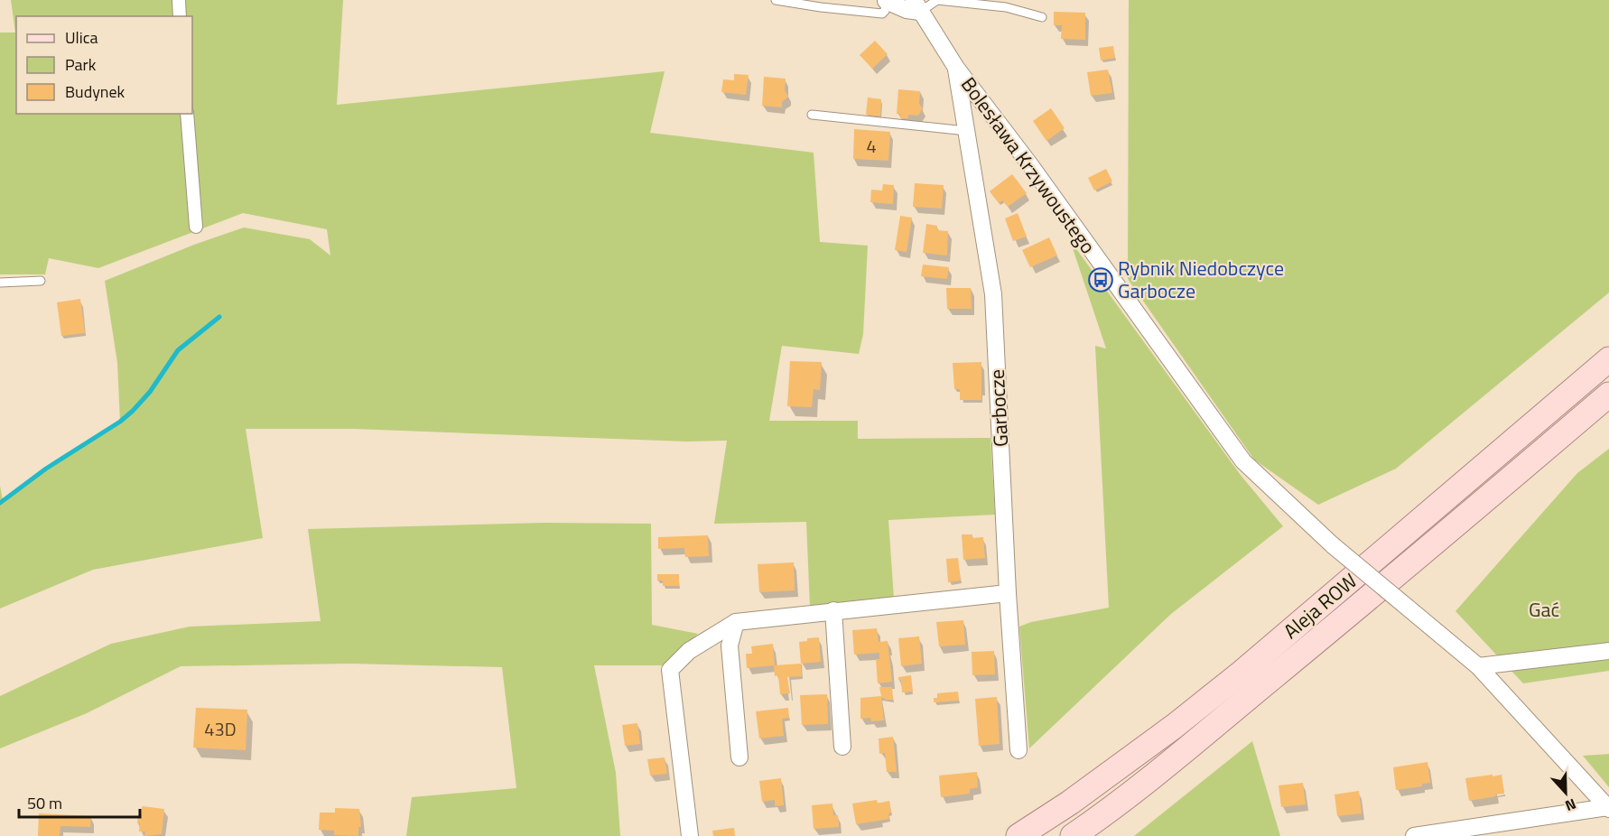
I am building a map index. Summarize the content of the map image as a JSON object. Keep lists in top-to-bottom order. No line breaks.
{"streets":{"main road":["Aleja ROW"],"street":["Bolesława Krzywoustego","Garbocze"]},"crossings":[["Bolesława Krzywoustego","Garbocze"]],"parks":["Gać"],"places":{"bus stop":["Rybnik Niedobczyce Garbocze"]},"house_numbers":["4","43D"],"legend":["Ulica","Park","Budynek"],"scale_bar":"50 m","north":"bottom"}
